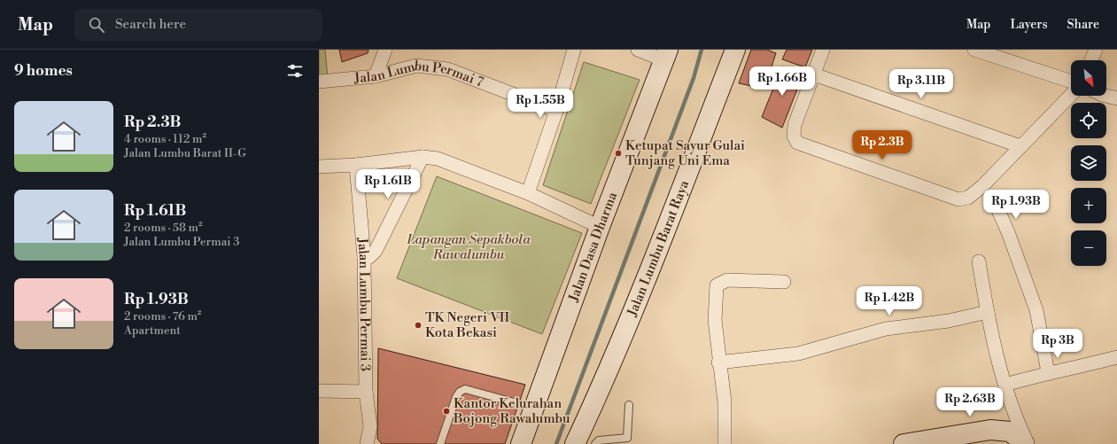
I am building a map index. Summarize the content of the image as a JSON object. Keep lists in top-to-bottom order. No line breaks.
{"streets":{"street":["Jalan Lumbu Permai 7","Jalan Dasa Dharma","Jalan Lumbu Barat Raya","Jalan Lumbu Permai 3"]},"parks":["Lapangan Sepakbola Rawalumbu"],"places":["Ketupat Sayur Gulai Tunjang Uni Ema","TK Negeri VII Kota Bekasi","Kantor Kelurahan Bojong Rawalumbu"],"north":"bottom right","page":{"header":"Map","search":"Search here","nav":["Map","Layers","Share"],"heading":"9 homes","map_buttons":["+","−"],"price":["Rp 1.66B","Rp 3.11B","Rp 1.55B","Rp 2.3B","Rp 1.61B","Rp 1.93B","Rp 1.42B","Rp 3B","Rp 2.63B"],"list":[{"name":"Rp 2.3B","note":"4 rooms · 112 m² · Jalan Lumbu Barat II-G"},{"name":"Rp 1.61B","note":"2 rooms · 58 m² · Jalan Lumbu Permai 3"},{"name":"Rp 1.93B","note":"2 rooms · 76 m² · Apartment"}]}}
